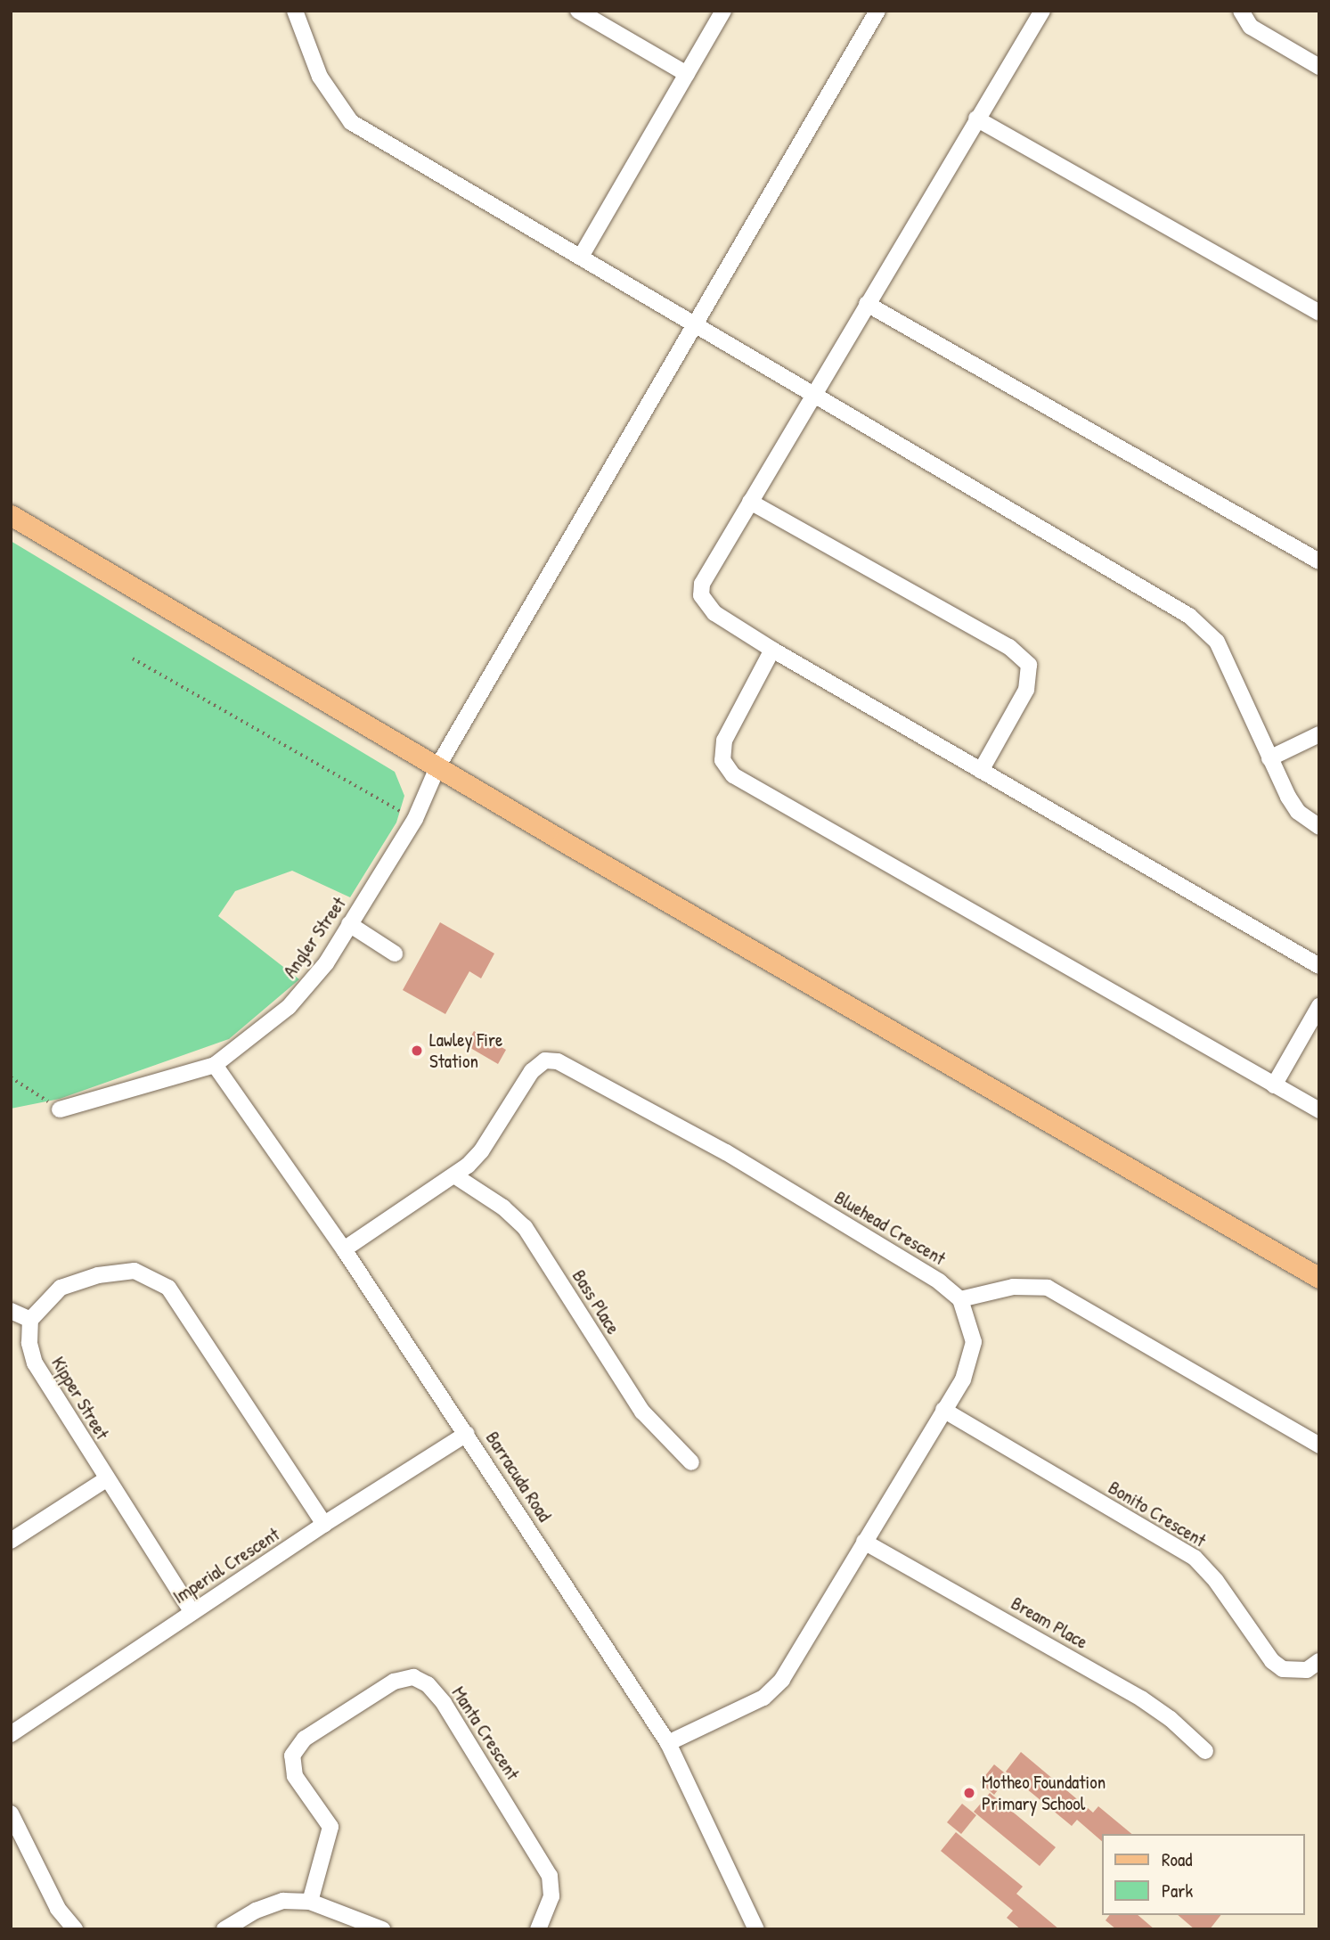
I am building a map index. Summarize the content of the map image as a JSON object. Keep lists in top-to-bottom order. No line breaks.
{"streets":{"street":["Angler Street","Bluehead Crescent","Bass Place","Kipper Street","Barracuda Road","Bonito Crescent","Imperial Crescent","Bream Place","Manta Crescent"]},"crossings":[["Angler Street","Barracuda Road"],["Bluehead Crescent","Bass Place"],["Bluehead Crescent","Barracuda Road"],["Kipper Street","Imperial Crescent"],["Barracuda Road","Imperial Crescent"]],"places":["Lawley Fire Station","Motheo Foundation Primary School"],"legend":["Road","Park"]}
